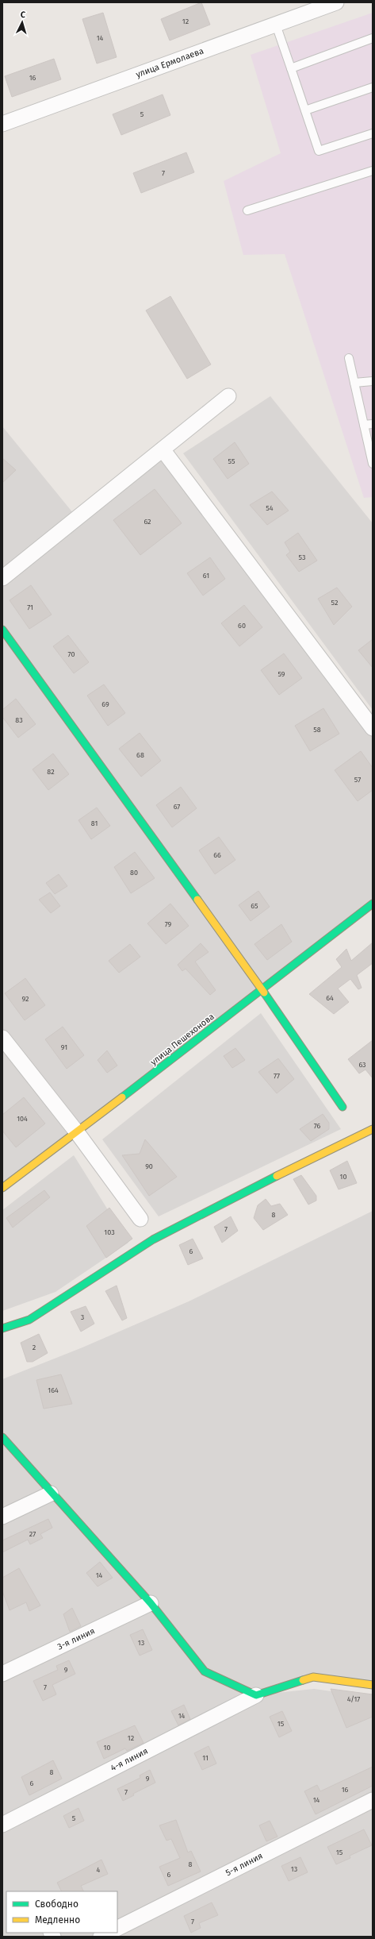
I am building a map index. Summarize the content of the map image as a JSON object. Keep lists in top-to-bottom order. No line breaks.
{"streets":{"street":["улица Ермолаева","улица Пешехонова","3-я линия","4-я линия","5-я линия"]},"house_numbers":["12","14","16","5","7","55","54","62","53","61","52","71","60","70","59","69","83","58","68","82","57","67","81","66","80","65","79","64","92","91","63","77","104","76","90","10","8","7","103","6","3","2","164","27","14","13","9","7","4/17","14","15","12","10","11","8","9","6","16","7","14","5","15","8","13","4","6","7"],"legend":["Свободно","Медленно"],"north":"top"}
